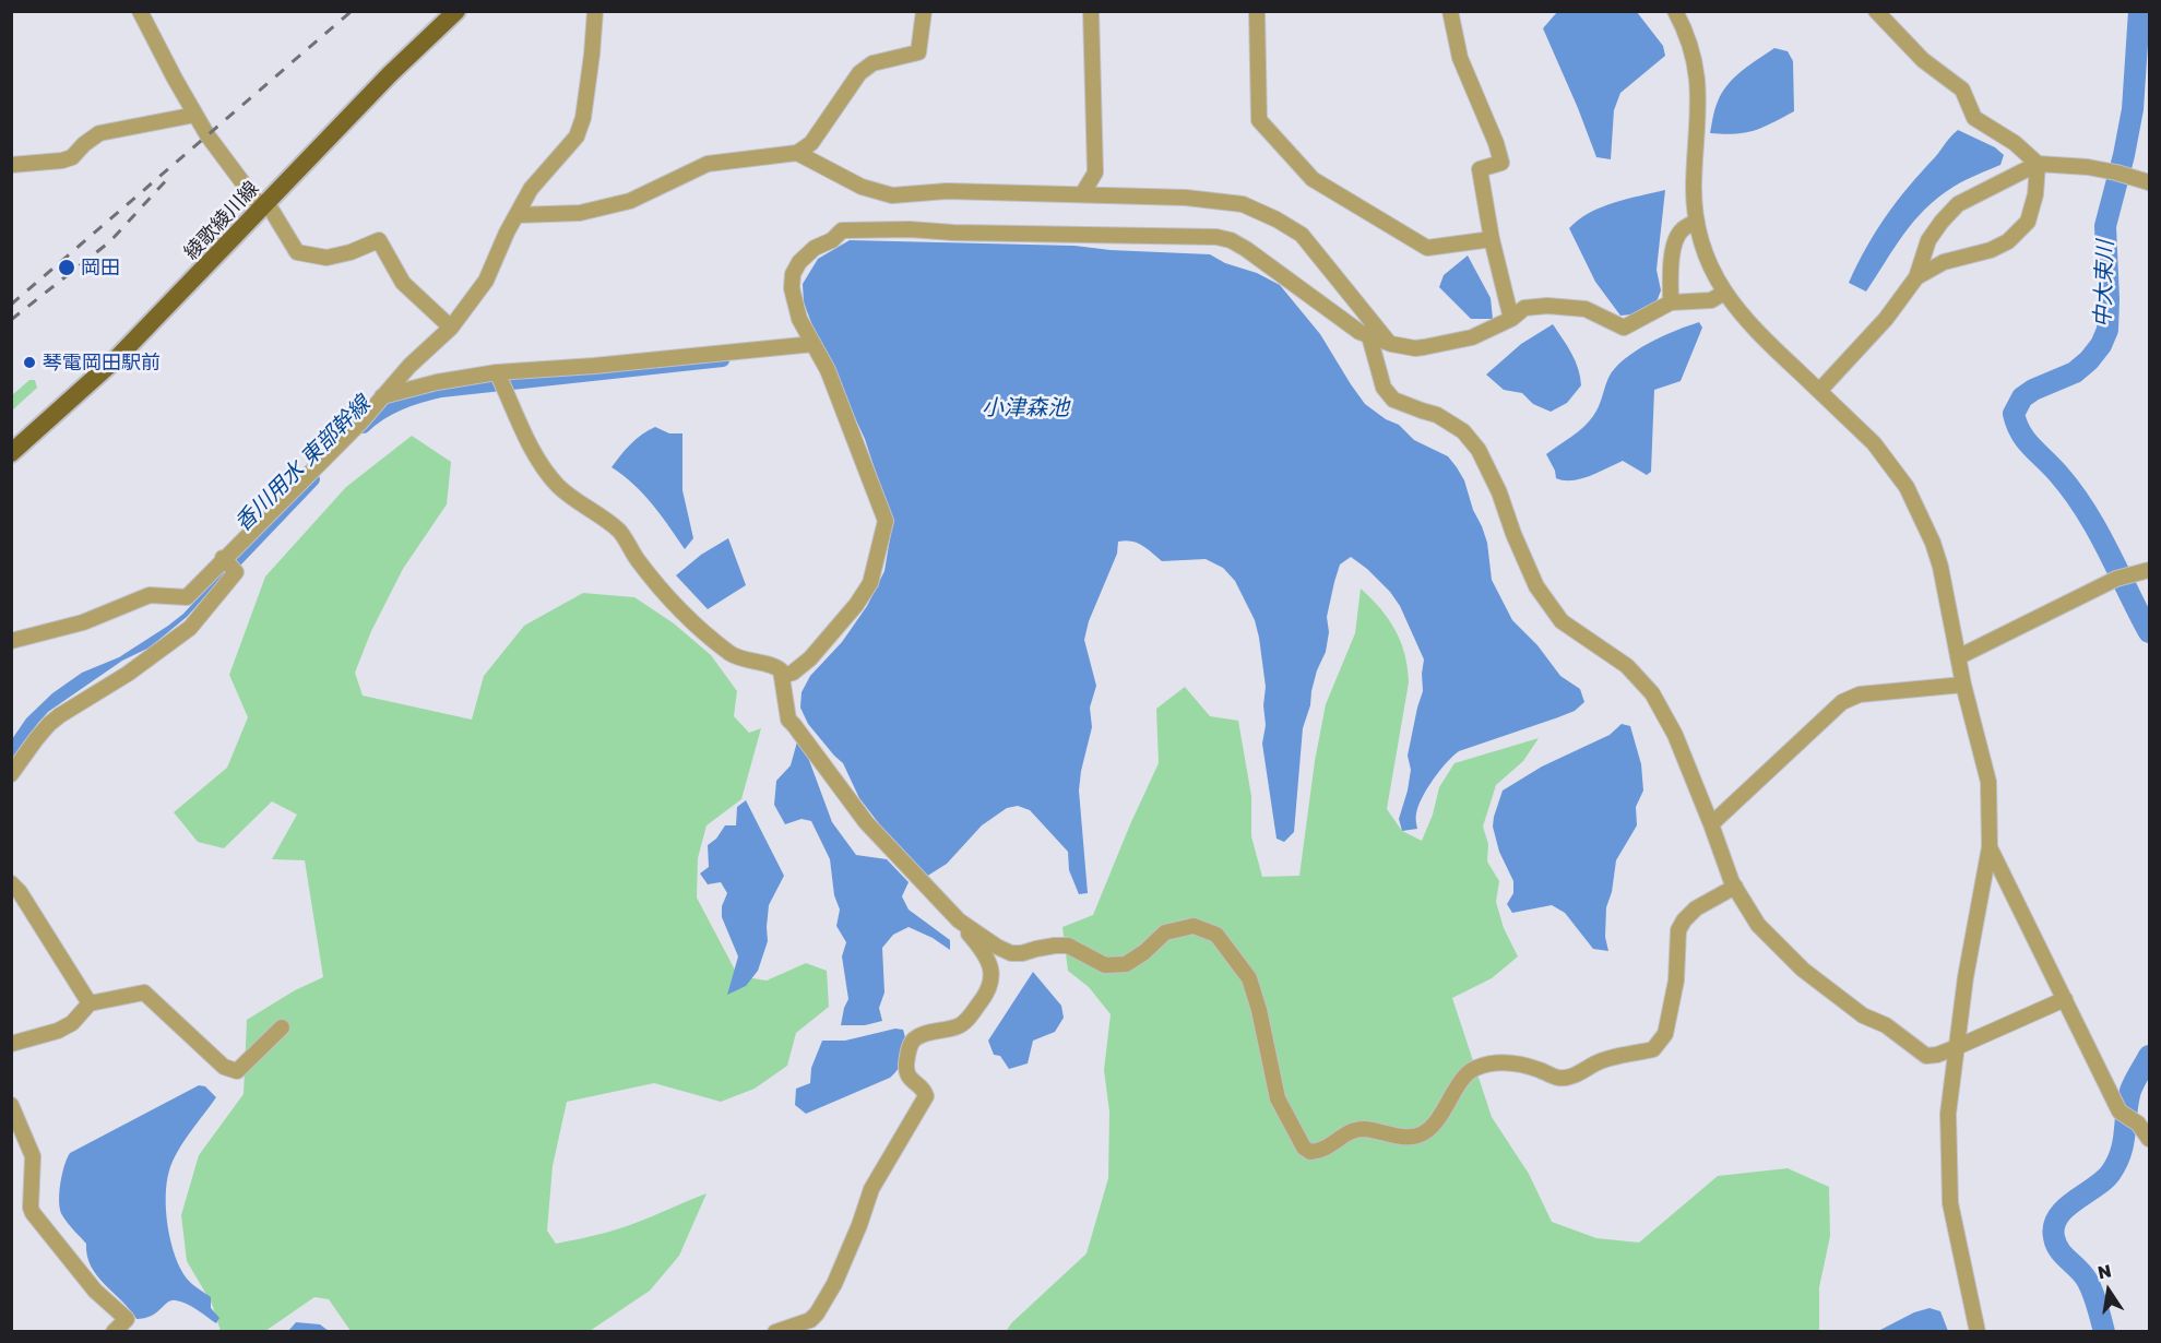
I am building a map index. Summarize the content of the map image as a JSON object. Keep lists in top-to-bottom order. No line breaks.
{"streets":{"main road":["綾歌綾川線"]},"water":["中大束川","小津森池","香川用水 東部幹線"],"places":["岡田","琴電岡田駅前"],"north":"top"}
